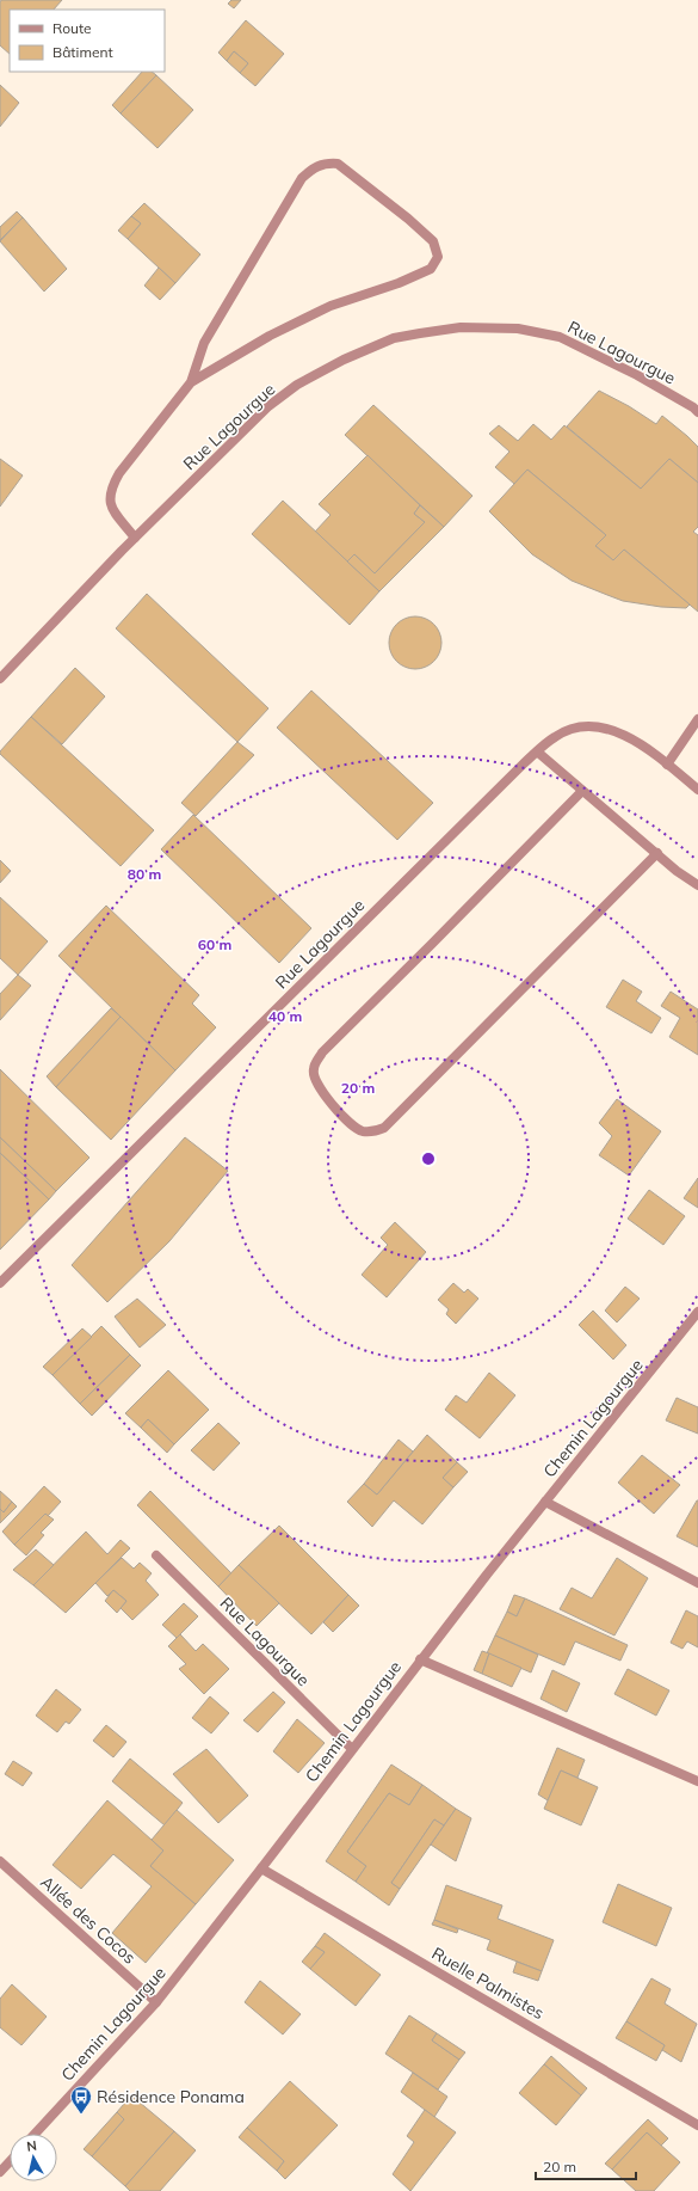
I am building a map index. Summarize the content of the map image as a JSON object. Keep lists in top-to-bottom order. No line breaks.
{"streets":{"street":["Rue Lagourgue","Chemin Lagourgue","Allée des Cocos","Ruelle Palmistes"]},"crossings":[["Rue Lagourgue","Chemin Lagourgue"],["Chemin Lagourgue","Allée des Cocos"],["Chemin Lagourgue","Ruelle Palmistes"]],"places":{"bus stop":["Résidence Ponama"]},"legend":["Route","Bâtiment"],"scale_bar":"20 m","north":"top","rings":["80 m","60 m","40 m","20 m"]}
